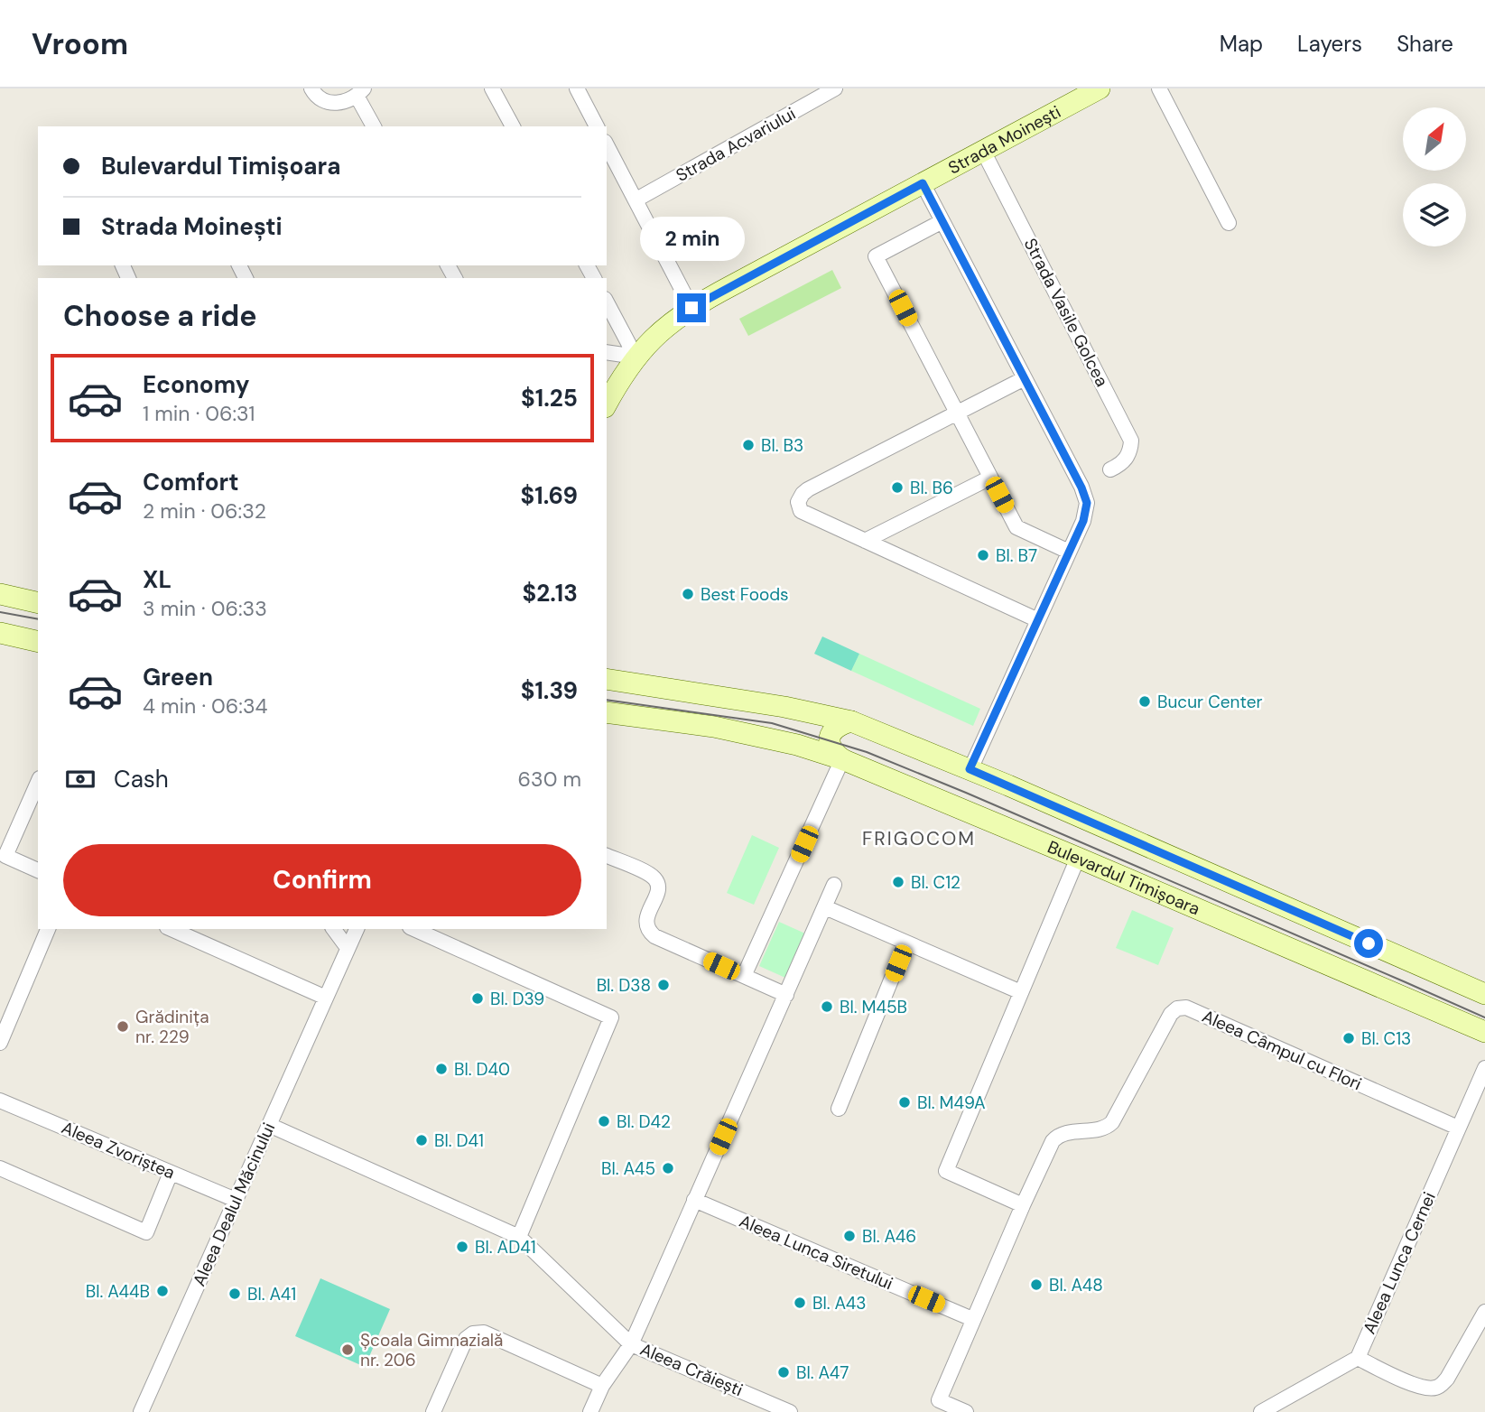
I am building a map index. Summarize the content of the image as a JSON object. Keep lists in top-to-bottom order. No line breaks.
{"streets":{"main road":["Strada Moinești","Bulevardul Timișoara"],"street":["Strada Acvariului","Strada Vasile Golcea","Aleea Câmpul cu Flori","Aleea Zvoriștea","Aleea Dealul Măcinului","Aleea Lunca Siretului","Aleea Lunca Cernei","Aleea Crăiești"]},"crossings":[["Strada Moinești","Strada Vasile Golcea"],["Aleea Câmpul cu Flori","Aleea Lunca Siretului"],["Aleea Câmpul cu Flori","Aleea Lunca Cernei"],["Aleea Zvoriștea","Aleea Dealul Măcinului"],["Aleea Dealul Măcinului","Aleea Crăiești"]],"districts":["FRIGOCOM"],"places":["Bl. B3","Bl. B6","Bl. B7","Best Foods","Bucur Center","Bl. C12","Bl. D38","Bl. D39","Bl. M45B","Grădinița nr. 229","Bl. C13","Bl. D40","Bl. M49A","Bl. D42","Bl. D41","Bl. A45","Bl. A46","Bl. AD41","Bl. A48","Bl. A44B","Bl. A41","Bl. A43","Școala Gimnazială nr. 206","Bl. A47"],"north":"top right","page":{"header":"Vroom","nav":["Map","Layers","Share"],"banner":["Bulevardul Timișoara","Strada Moinești"],"bubble":"2 min","heading":"Choose a ride","list":[{"name":"Economy","note":"1 min · 06:31","value":"$1.25"},{"name":"Comfort","note":"2 min · 06:32","value":"$1.69"},{"name":"XL","note":"3 min · 06:33","value":"$2.13"},{"name":"Green","note":"4 min · 06:34","value":"$1.39"}],"pay":["Cash","630 m"],"buttons":"Confirm"}}
